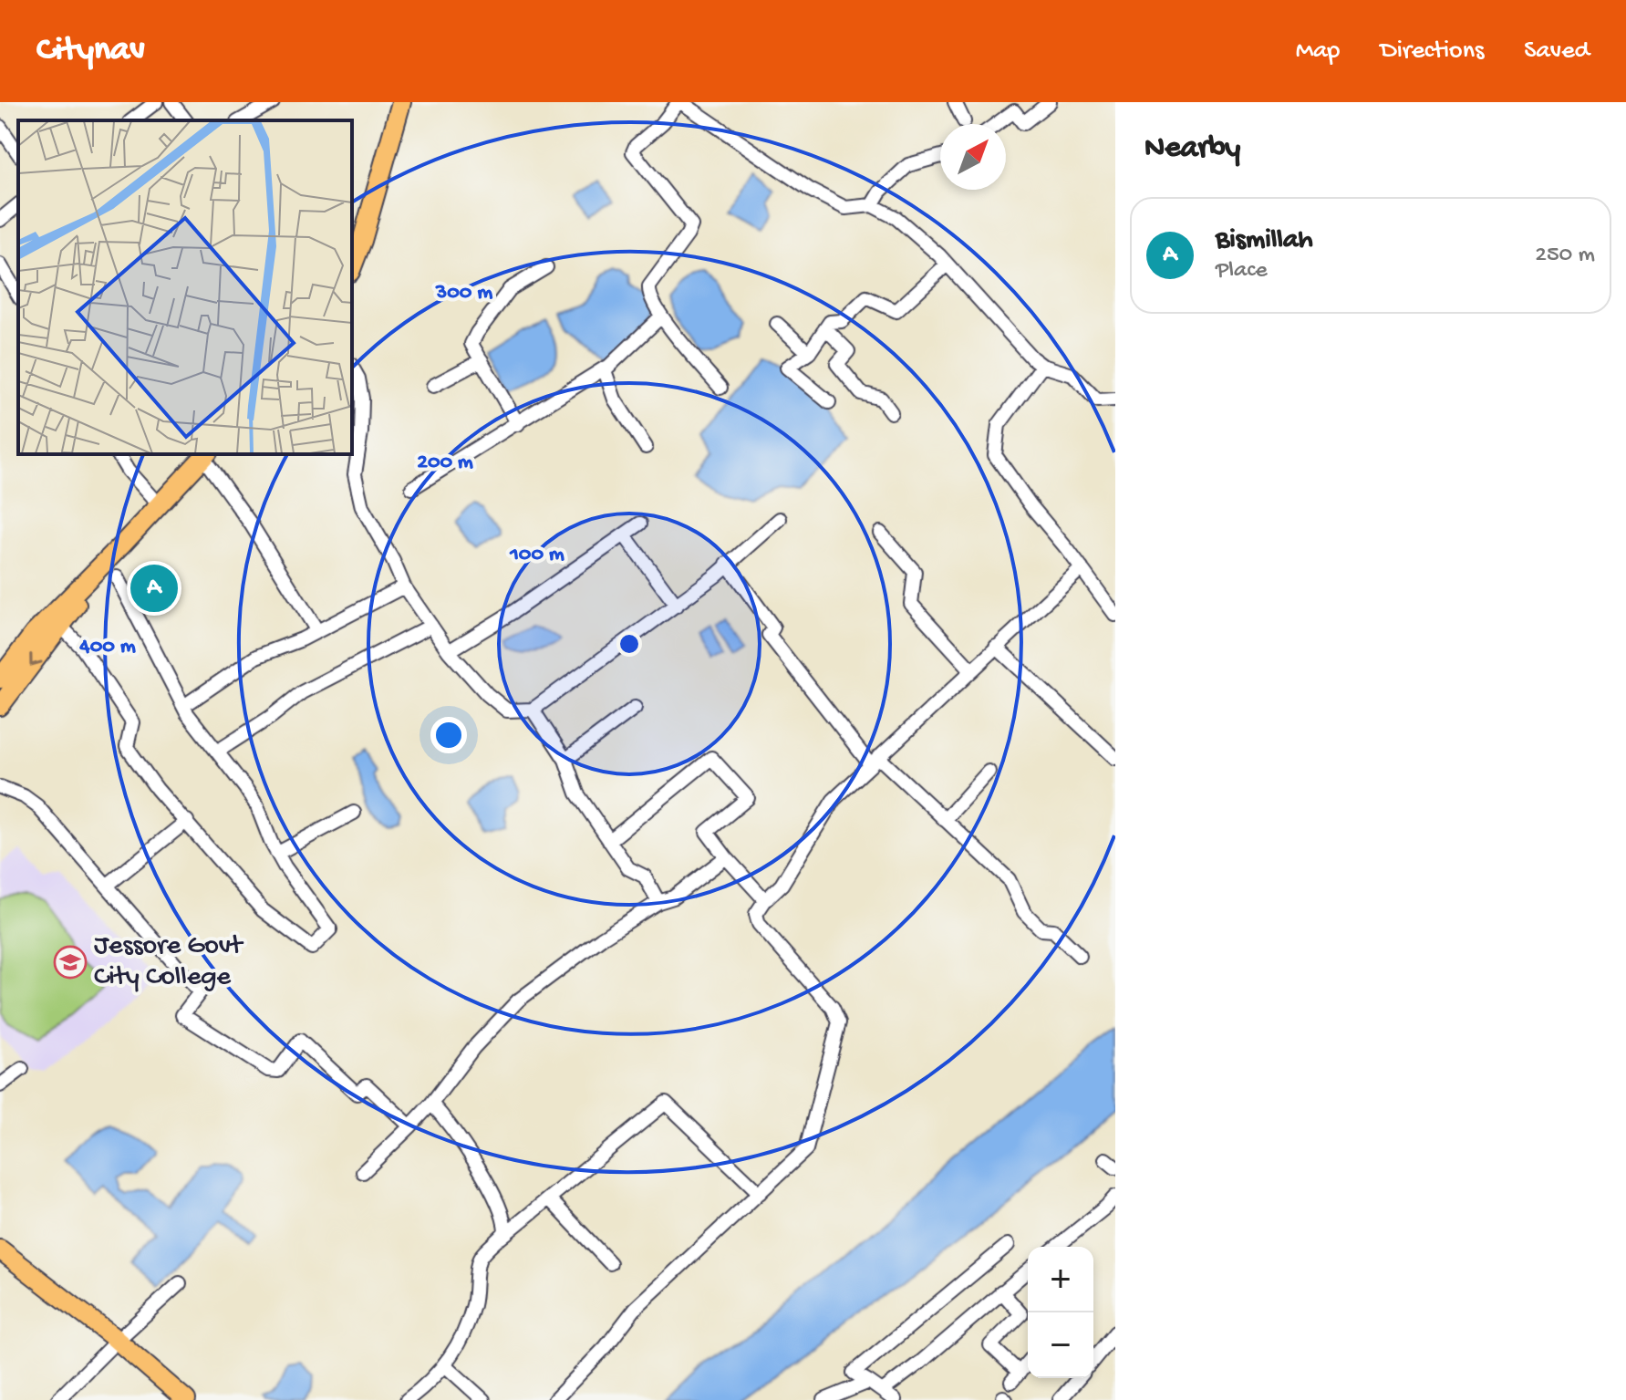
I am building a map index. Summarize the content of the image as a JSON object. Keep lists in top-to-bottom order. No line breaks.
{"places":{"school or university":["Jessore Govt City College"]},"north":"top right","page":{"header":"Citynav","nav":["Map","Directions","Saved"],"heading":"Nearby","list":[{"mark":"A","name":"Bismillah","note":"Place","value":"250 m"}],"pins":"A","map_buttons":["+","−"]},"rings":["300 m","200 m","100 m","400 m"]}
